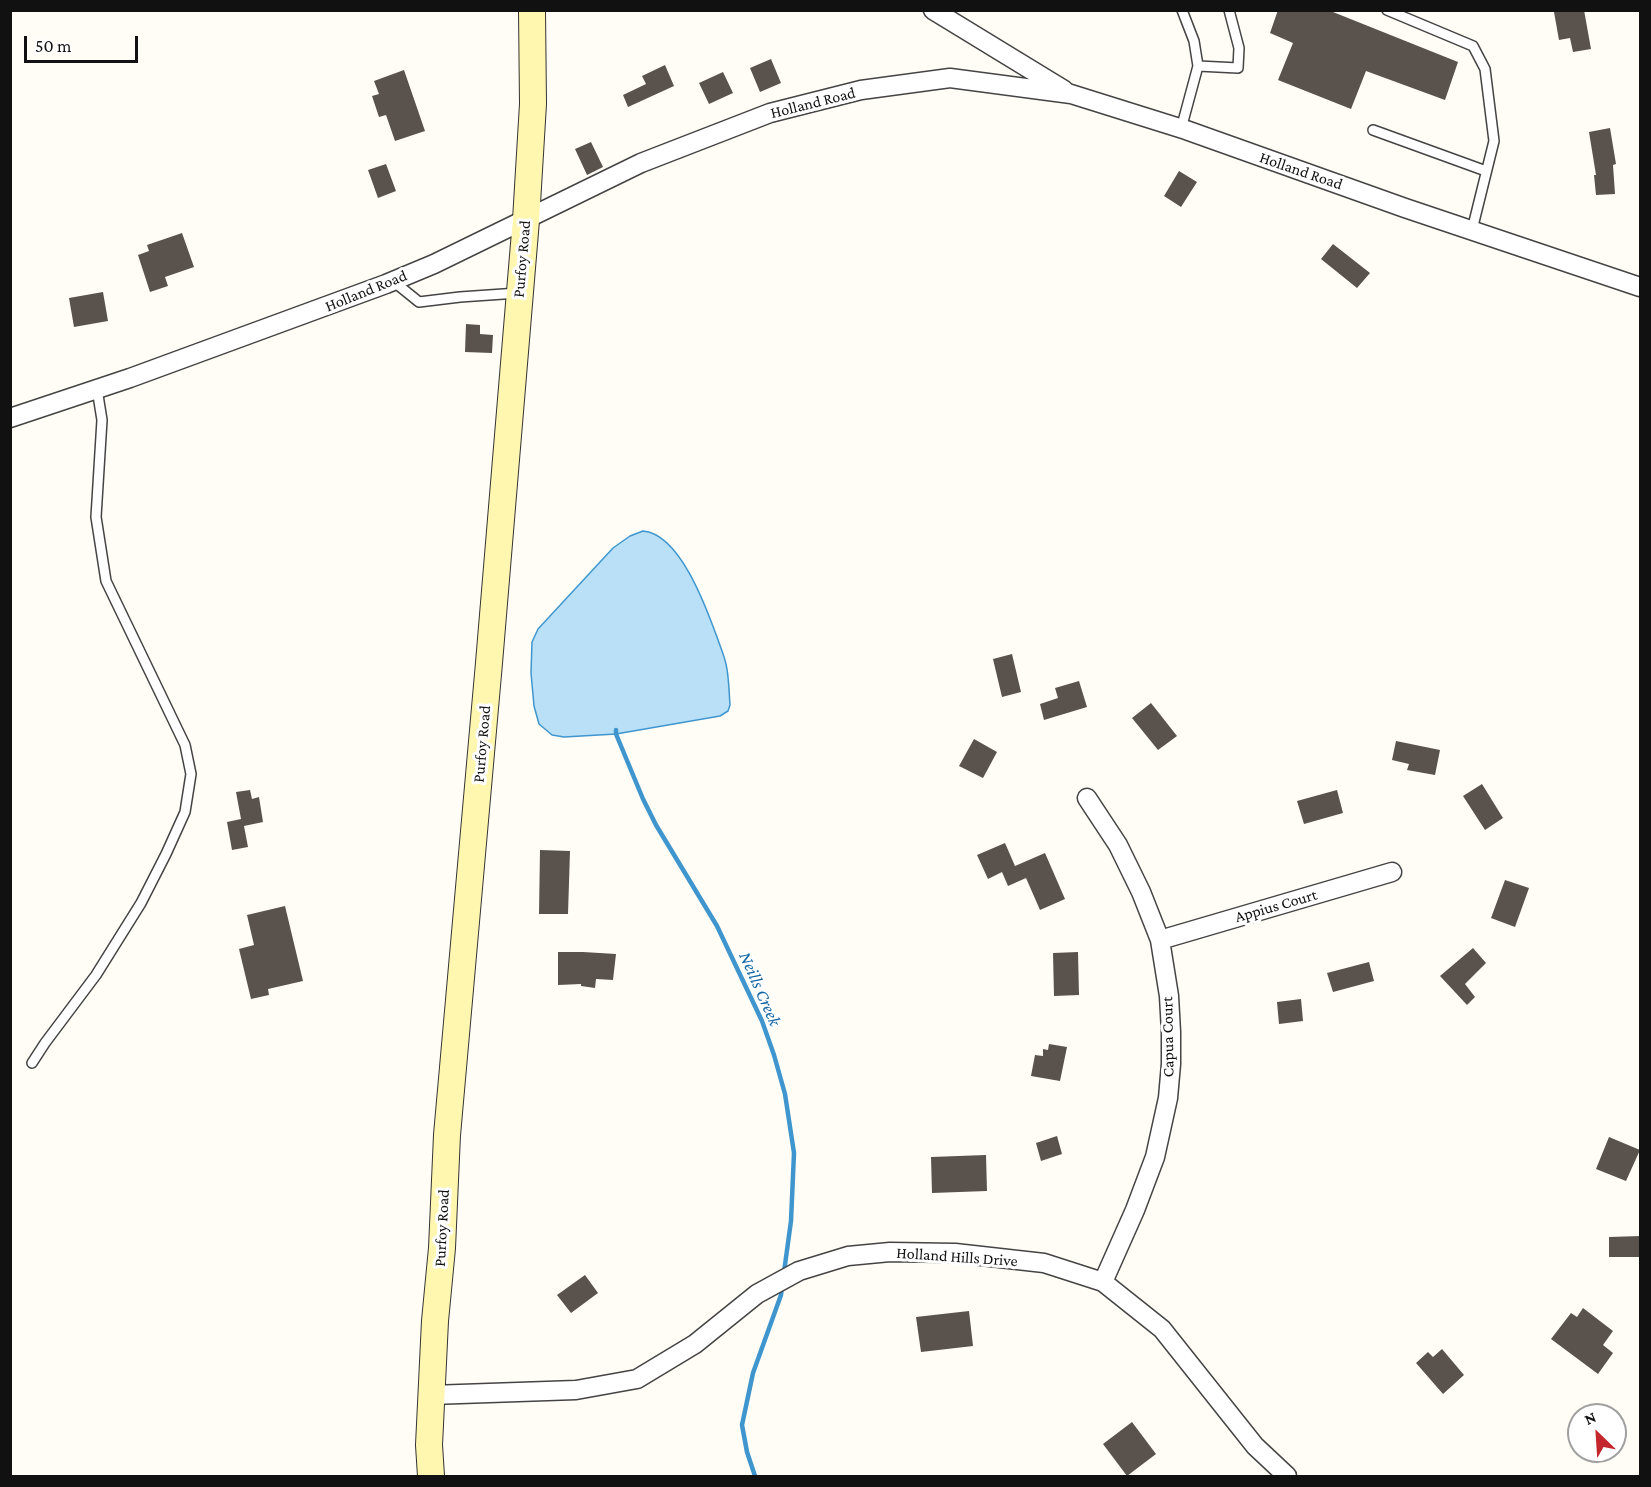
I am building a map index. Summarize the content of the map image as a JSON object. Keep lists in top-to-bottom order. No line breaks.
{"streets":{"street":["Holland Road","Purfoy Road","Appius Court","Capua Court","Holland Hills Drive"]},"crossings":[["Holland Road","Purfoy Road"],["Purfoy Road","Holland Hills Drive"],["Appius Court","Capua Court"],["Capua Court","Holland Hills Drive"]],"water":["Neills Creek"],"scale_bar":"50 m","north":"top left"}
